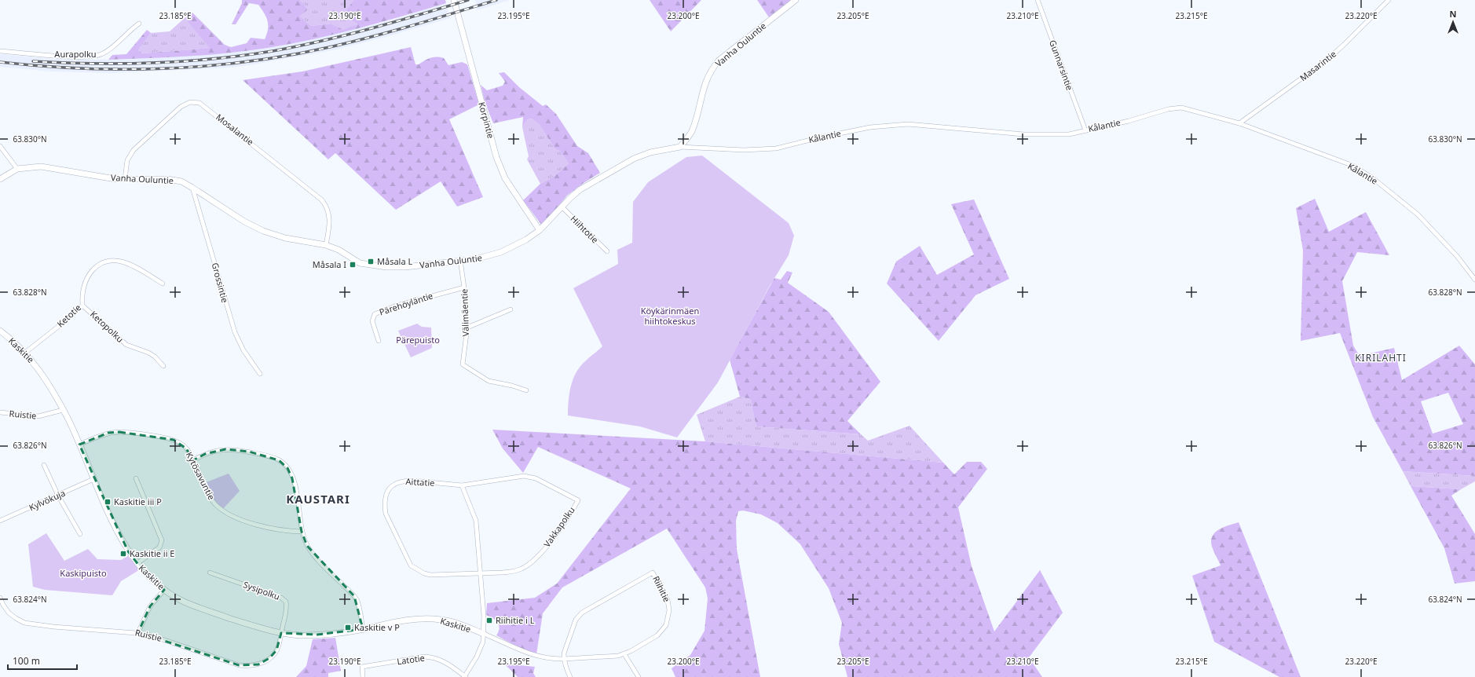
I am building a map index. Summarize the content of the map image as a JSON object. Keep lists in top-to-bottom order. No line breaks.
{"streets":{"street":["Vanha Ouluntie","Aurapolku","Gunnarsintie","Masarintie","Korpintie","Kålantie","Mosalantie","Hiihtotie","Grossintie","Pärehöyläntie","Välimäentie","Ketotie","Ketopolku","Kaskitie","Ruistie","Kytösavuntie","Aittatie","Kylvökuja","Vakkapolku","Riihitie","Sysipolku","Latotie"]},"crossings":[["Vanha Ouluntie","Korpintie"],["Vanha Ouluntie","Kålantie"],["Vanha Ouluntie","Mosalantie"],["Vanha Ouluntie","Hiihtotie"],["Vanha Ouluntie","Grossintie"],["Vanha Ouluntie","Välimäentie"],["Gunnarsintie","Kålantie"],["Masarintie","Kålantie"],["Pärehöyläntie","Välimäentie"],["Ketotie","Ketopolku"],["Ketotie","Kaskitie"],["Kaskitie","Ruistie"],["Kaskitie","Kytösavuntie"],["Kaskitie","Kylvökuja"],["Kaskitie","Riihitie"],["Kaskitie","Sysipolku"],["Kaskitie","Latotie"],["Ruistie","Sysipolku"],["Aittatie","Vakkapolku"],["Riihitie","Latotie"]],"districts":["KIRILAHTI","KAUSTARI"],"parks":["Köykärinmäen hiihtokeskus","Pärepuisto","Kaskipuisto"],"places":{"transit":["Måsala L","Måsala I","Kaskitie iii P","Kaskitie ii E","Riihitie i L","Kaskitie v P"]},"scale_bar":"100 m","north":"top","coordinates":["23.185°E","23.190°E","23.195°E","23.200°E","23.205°E","23.210°E","23.215°E","23.220°E","63.830°N","63.828°N","63.826°N","63.824°N"]}
